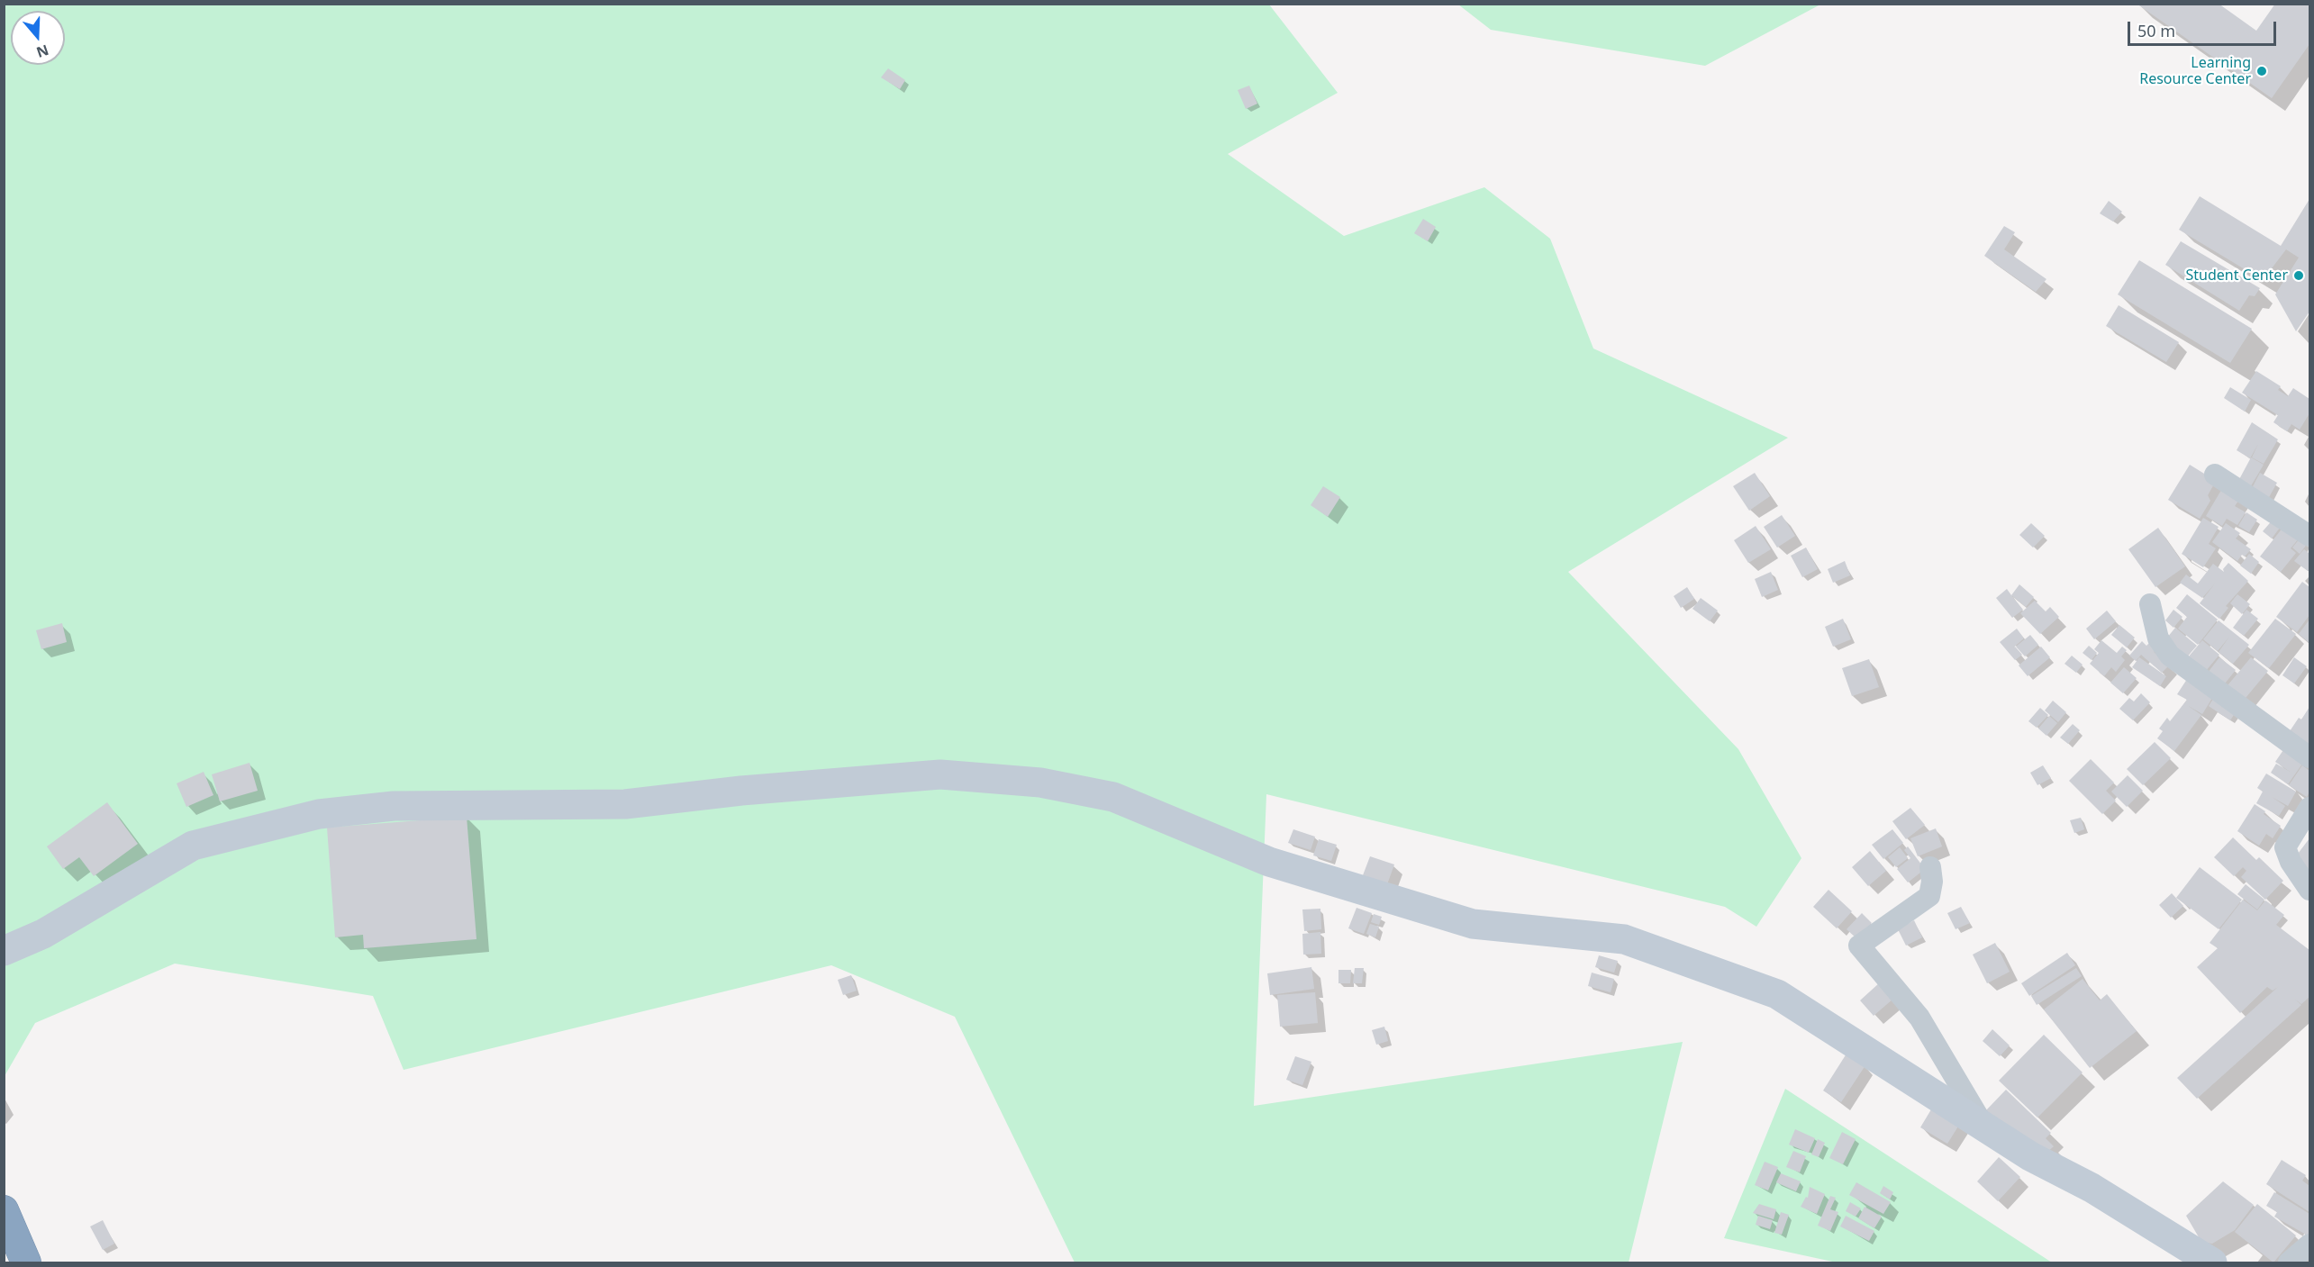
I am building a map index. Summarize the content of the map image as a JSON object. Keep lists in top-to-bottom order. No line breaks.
{"places":["Learning Resource Center","Student Center"],"scale_bar":"50 m","north":"bottom"}
